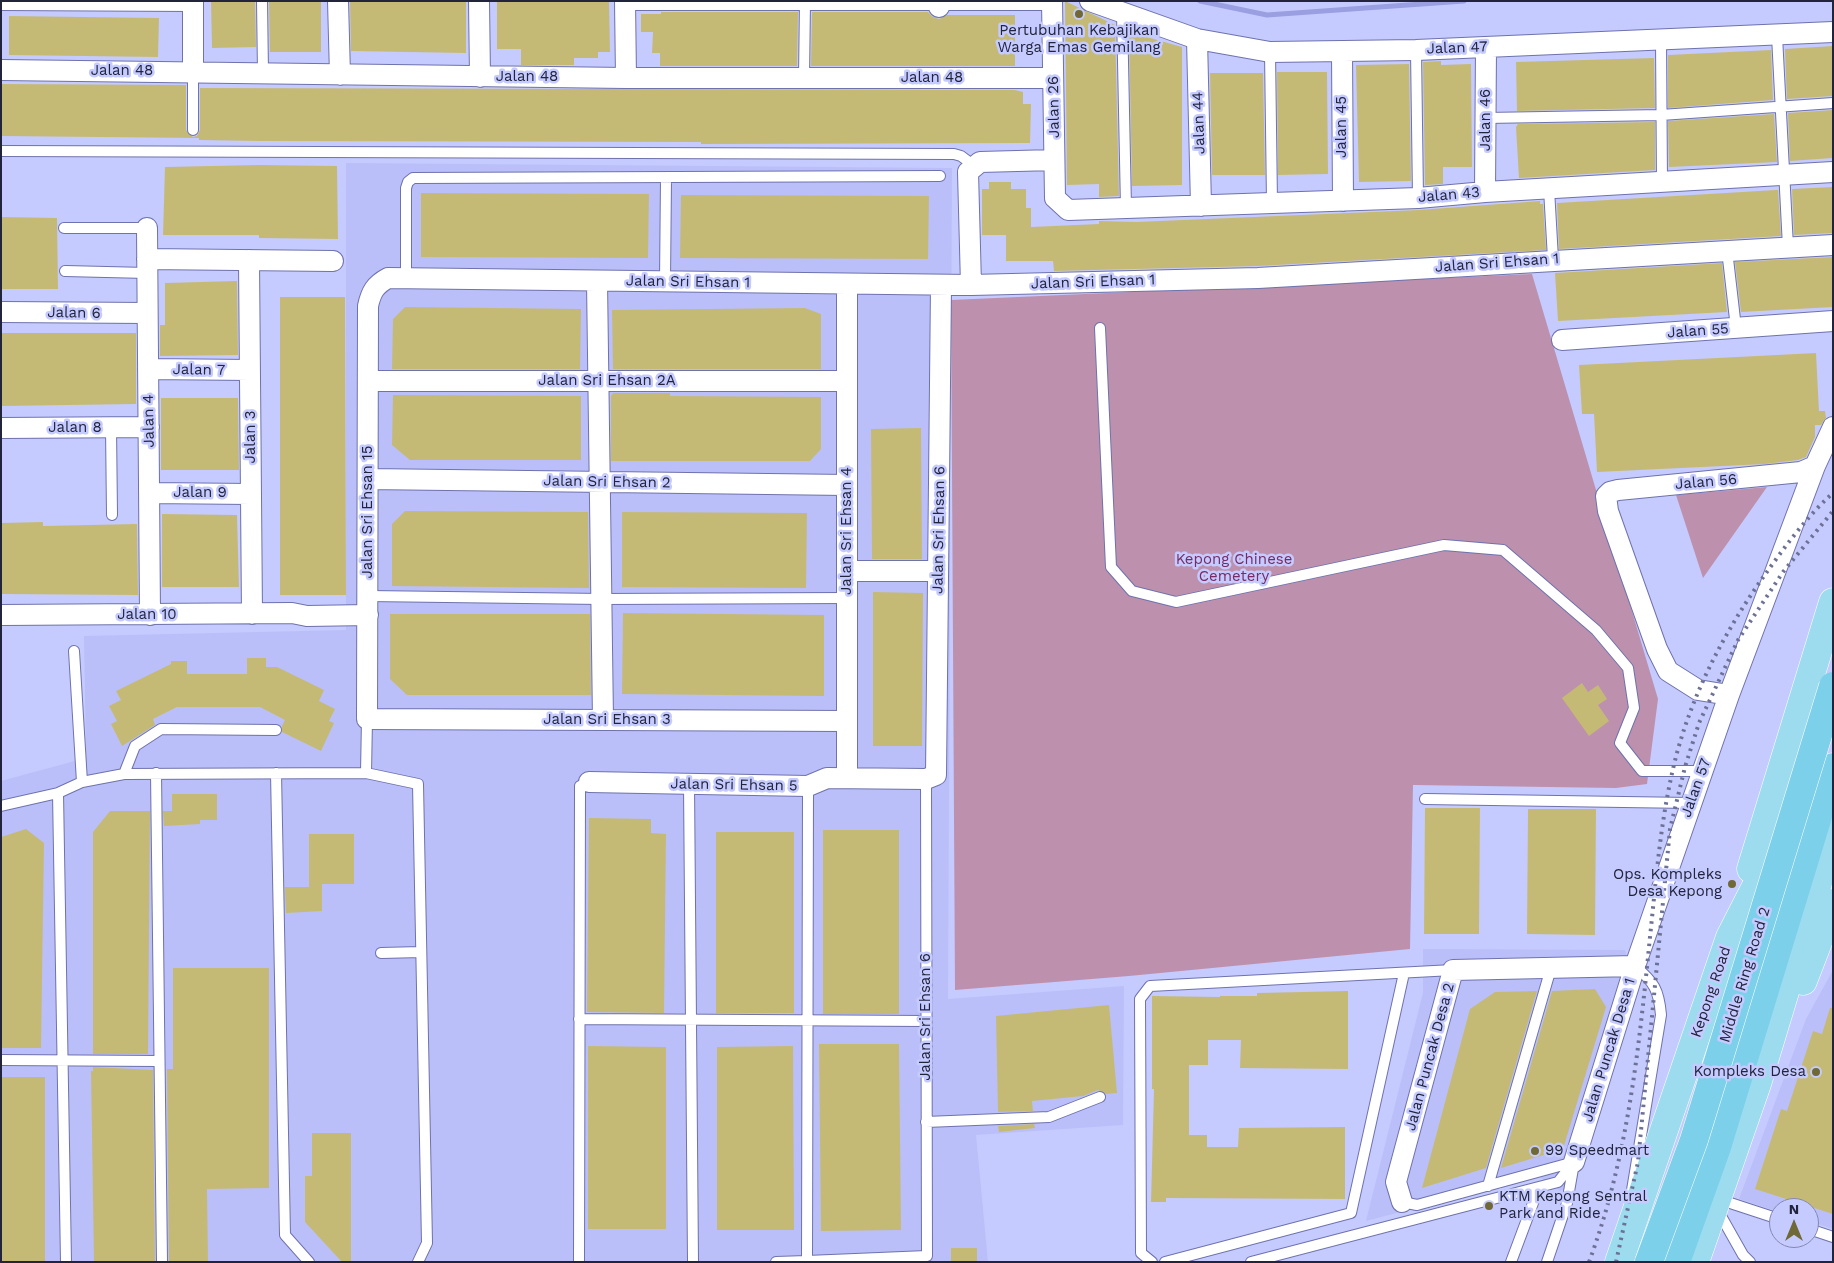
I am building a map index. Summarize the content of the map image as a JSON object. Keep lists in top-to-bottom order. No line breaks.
{"streets":{"highway":["Middle Ring Road 2"],"main road":["Kepong Road"],"street":["Jalan 47","Jalan 48","Jalan 26","Jalan 46","Jalan 44","Jalan 45","Jalan 43","Jalan Sri Ehsan 1","Jalan 6","Jalan 55","Jalan 7","Jalan Sri Ehsan 2A","Jalan 4","Jalan 8","Jalan 3","Jalan Sri Ehsan 2","Jalan 56","Jalan 9","Jalan Sri Ehsan 15","Jalan Sri Ehsan 6","Jalan Sri Ehsan 4","Jalan 10","Jalan Sri Ehsan 3","Jalan Sri Ehsan 5","Jalan 57","Jalan Puncak Desa 1","Jalan Puncak Desa 2"]},"crossings":[["Jalan 47","Jalan 46"],["Jalan 47","Jalan 44"],["Jalan 47","Jalan 45"],["Jalan 48","Jalan 26"],["Jalan 26","Jalan 43"],["Jalan 46","Jalan 43"],["Jalan 44","Jalan 43"],["Jalan 45","Jalan 43"],["Jalan Sri Ehsan 1","Jalan Sri Ehsan 15"],["Jalan Sri Ehsan 1","Jalan Sri Ehsan 6"],["Jalan Sri Ehsan 1","Jalan Sri Ehsan 4"],["Jalan 6","Jalan 4"],["Jalan 7","Jalan 4"],["Jalan 7","Jalan 3"],["Jalan Sri Ehsan 2A","Jalan Sri Ehsan 15"],["Jalan Sri Ehsan 2A","Jalan Sri Ehsan 4"],["Jalan 4","Jalan 8"],["Jalan 4","Jalan 9"],["Jalan 4","Jalan 10"],["Jalan 3","Jalan 9"],["Jalan 3","Jalan 10"],["Jalan Sri Ehsan 2","Jalan Sri Ehsan 15"],["Jalan Sri Ehsan 2","Jalan Sri Ehsan 4"],["Jalan 56","Jalan 57"],["Jalan Sri Ehsan 15","Jalan 10"],["Jalan Sri Ehsan 15","Jalan Sri Ehsan 3"],["Jalan Sri Ehsan 6","Jalan Sri Ehsan 5"],["Jalan Sri Ehsan 4","Jalan Sri Ehsan 3"],["Jalan Sri Ehsan 4","Jalan Sri Ehsan 5"],["Jalan 57","Jalan Puncak Desa 1"],["Jalan 57","Jalan Puncak Desa 2"],["Jalan Puncak Desa 1","Jalan Puncak Desa 2"]],"parks":["Kepong Chinese Cemetery"],"places":["Pertubuhan Kebajikan Warga Emas Gemilang","Ops. Kompleks Desa Kepong","Kompleks Desa","99 Speedmart","KTM Kepong Sentral Park and Ride"],"north":"top"}
